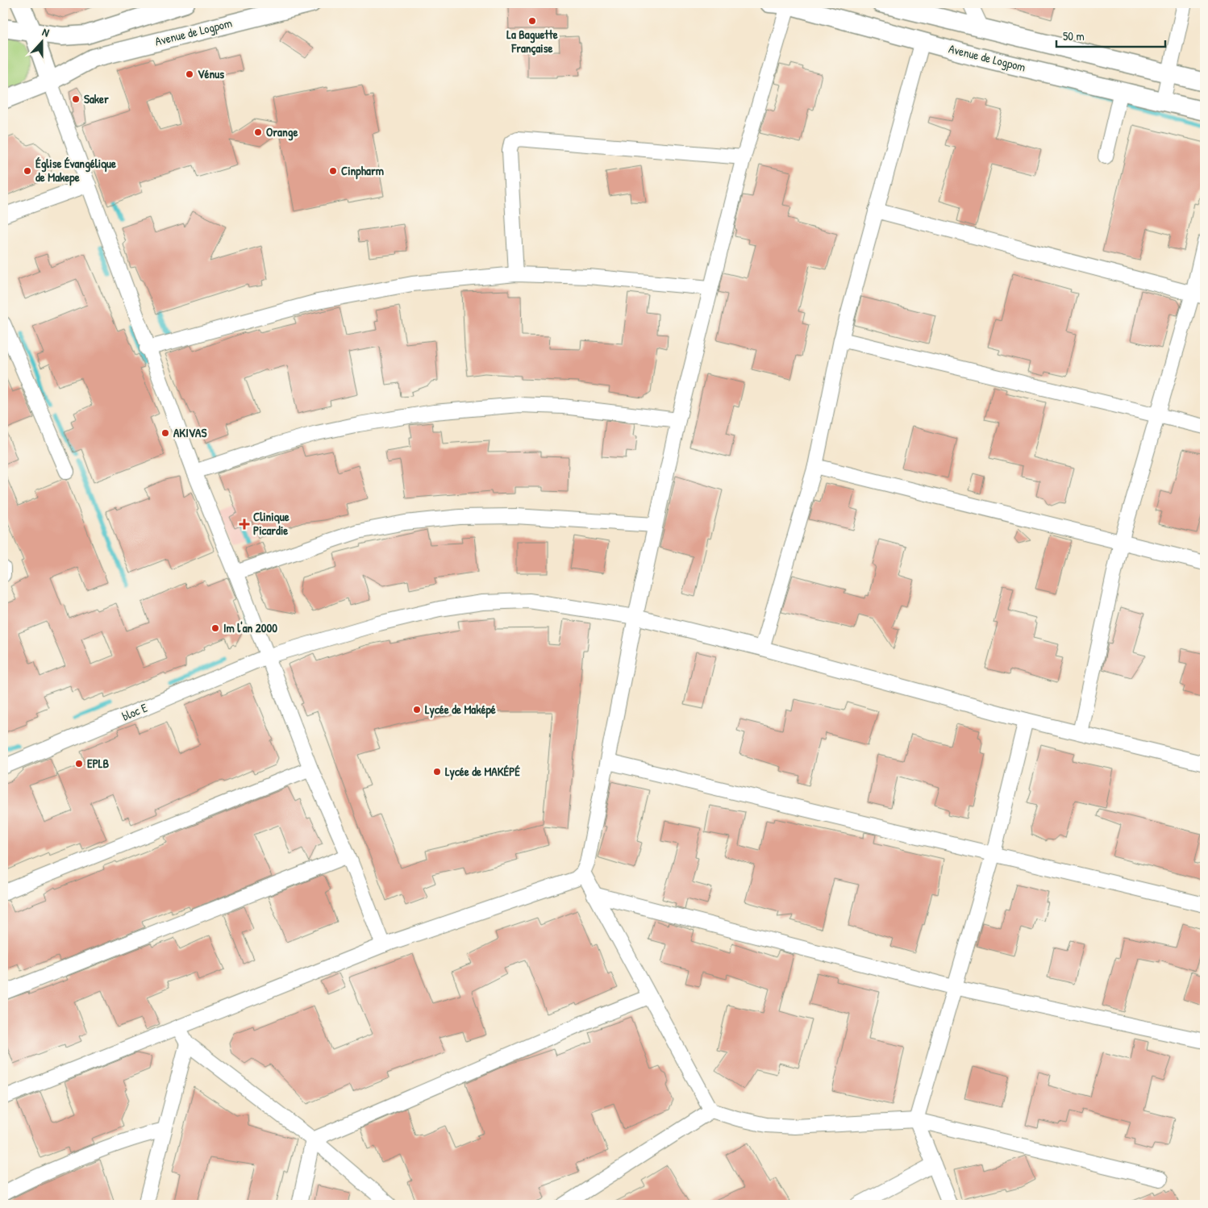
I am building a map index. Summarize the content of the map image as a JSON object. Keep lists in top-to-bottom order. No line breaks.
{"streets":{"main road":["Avenue de Logpom"],"street":["bloc E"]},"places":{"other":["La Baguette Française","Vénus","Saker","Orange","Église Évangélique de Makepe","Cinpharm","AKIVAS","Im l'an 2000","Lycée de Maképé","EPLB","Lycée de MAKÉPÉ"],"health":["Clinique Picardie"]},"scale_bar":"50 m","north":"top"}
